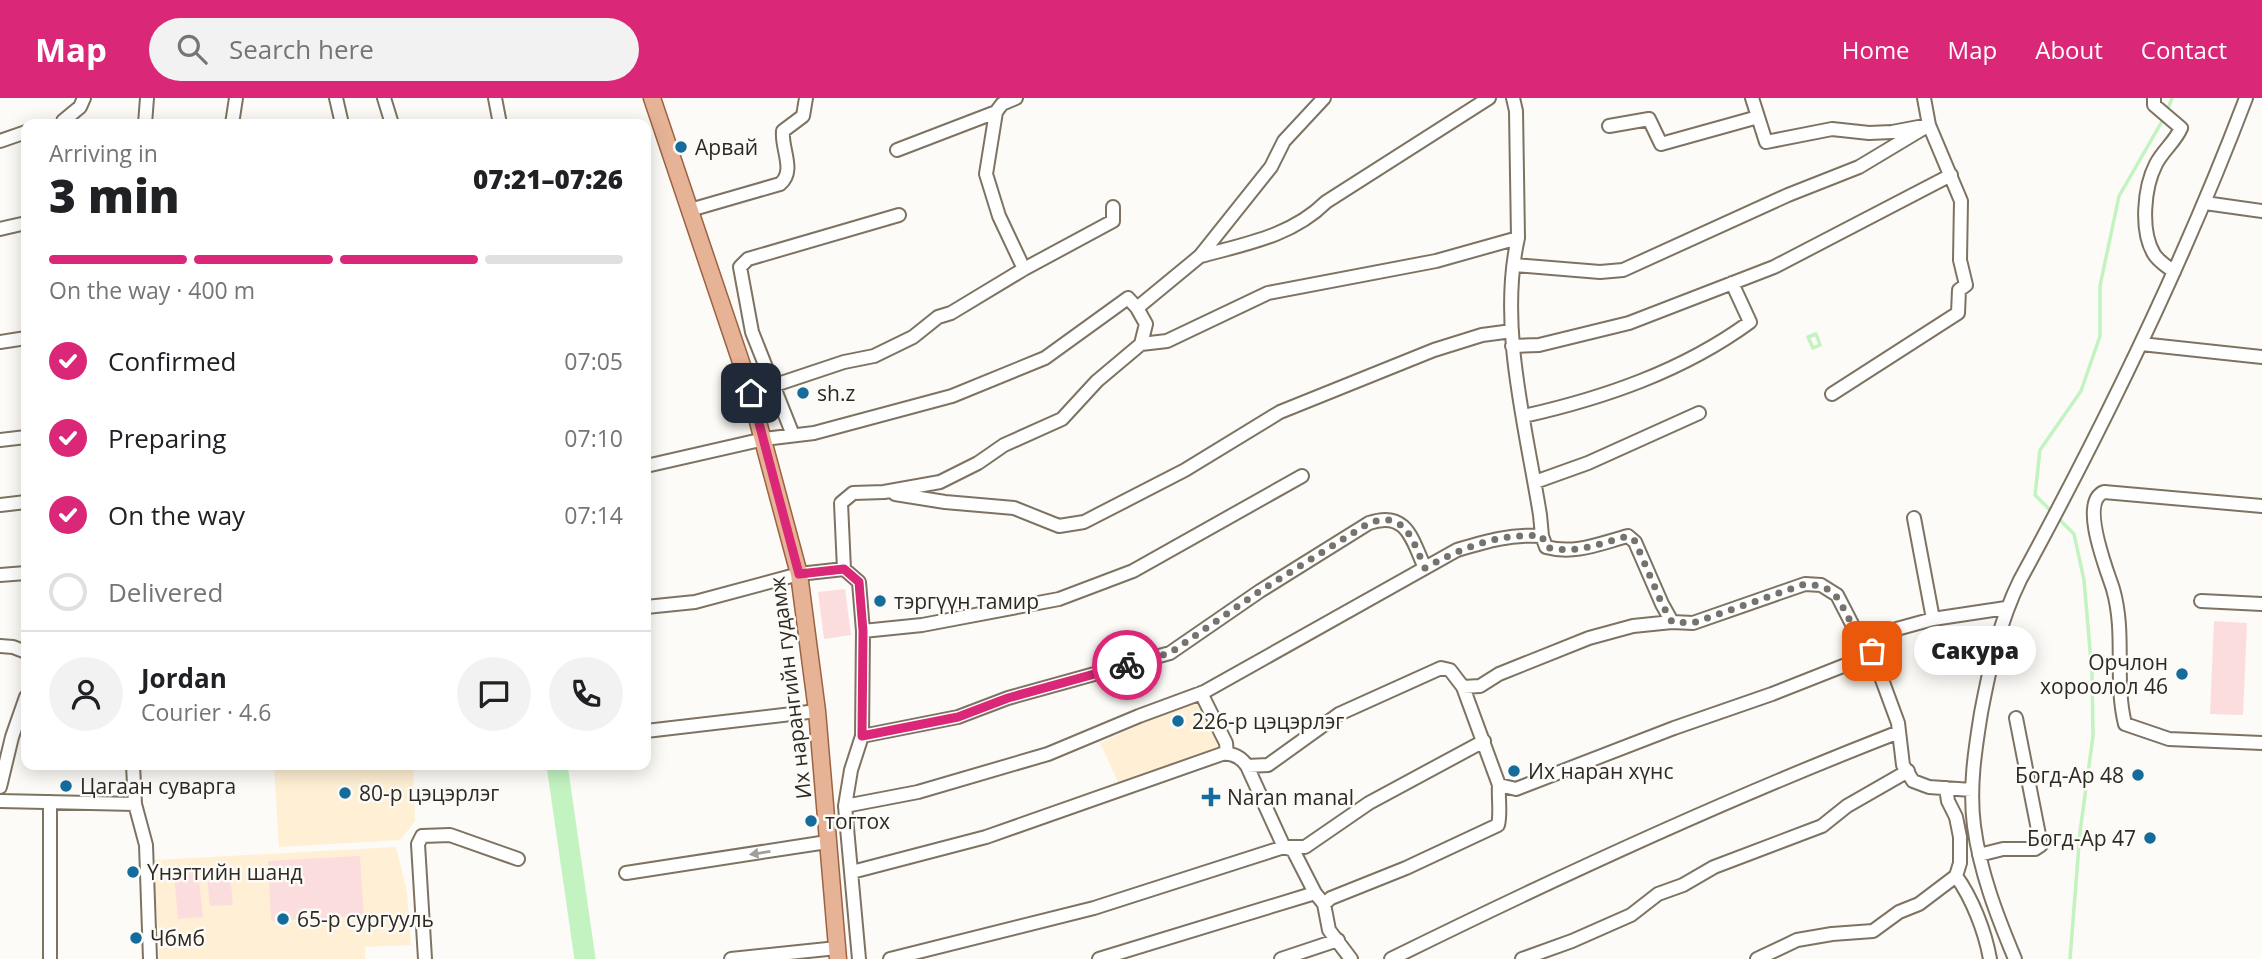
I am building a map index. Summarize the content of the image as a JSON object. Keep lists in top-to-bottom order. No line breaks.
{"streets":{"main road":["Их нарангийн гудамж"]},"places":{"other":["Арвай","sh.z","тэргүүн тамир","Сакура","Орчлон хороолол 46","226-р цэцэрлэг","Их наран хүнс","Богд-Ар 48","Цагаан суварга","80-р цэцэрлэг","тогтох","Богд-Ар 47","Үнэгтийн шанд","65-р сургууль","Чбмб"],"health":["Naran manal"]},"page":{"header":"Map","search":"Search here","nav":["Home","Map","About","Contact"],"heading":["3 min","Arriving in","07:21–07:26"],"panel":["Jordan","Courier · 4.6"],"bar":"On the way · 400 m","list":[["Confirmed","07:05"],["Preparing","07:10"],["On the way","07:14"],"Delivered"],"bubble":"Сакура"}}
